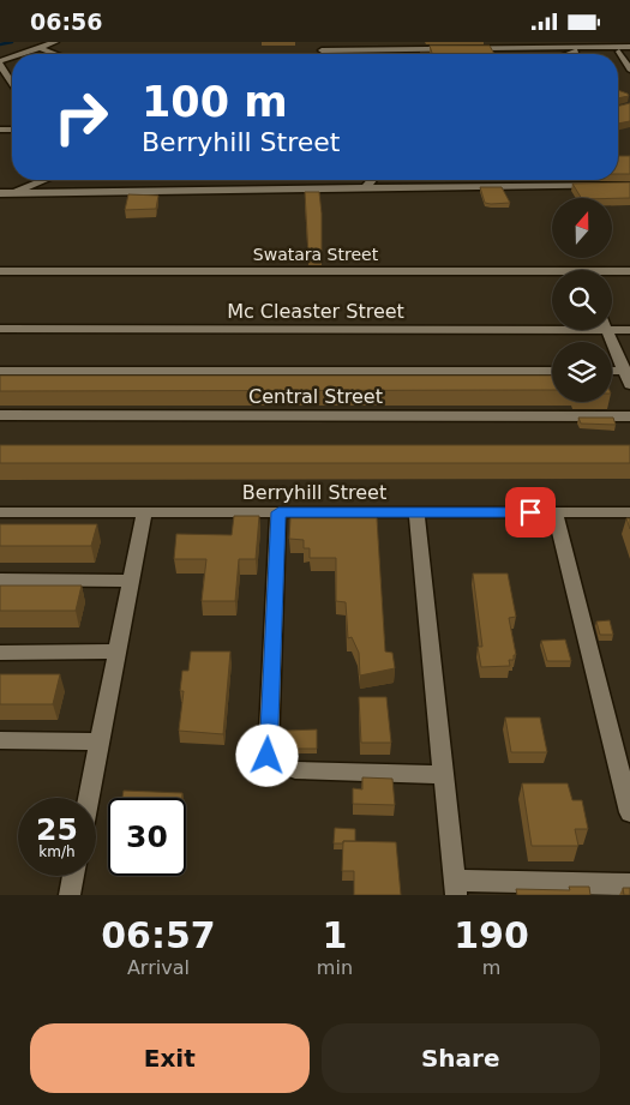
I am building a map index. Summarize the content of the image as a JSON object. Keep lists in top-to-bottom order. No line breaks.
{"streets":{"street":["Swatara Street","Mc Cleaster Street","Central Street","Berryhill Street"]},"north":"top","page":{"status":"06:56","turn":["100 m","Berryhill Street"],"speed":"25 km/h","limit":"30","eta":["06:57","Arrival","1","min","190","m"],"buttons":["Exit","Share"]}}
